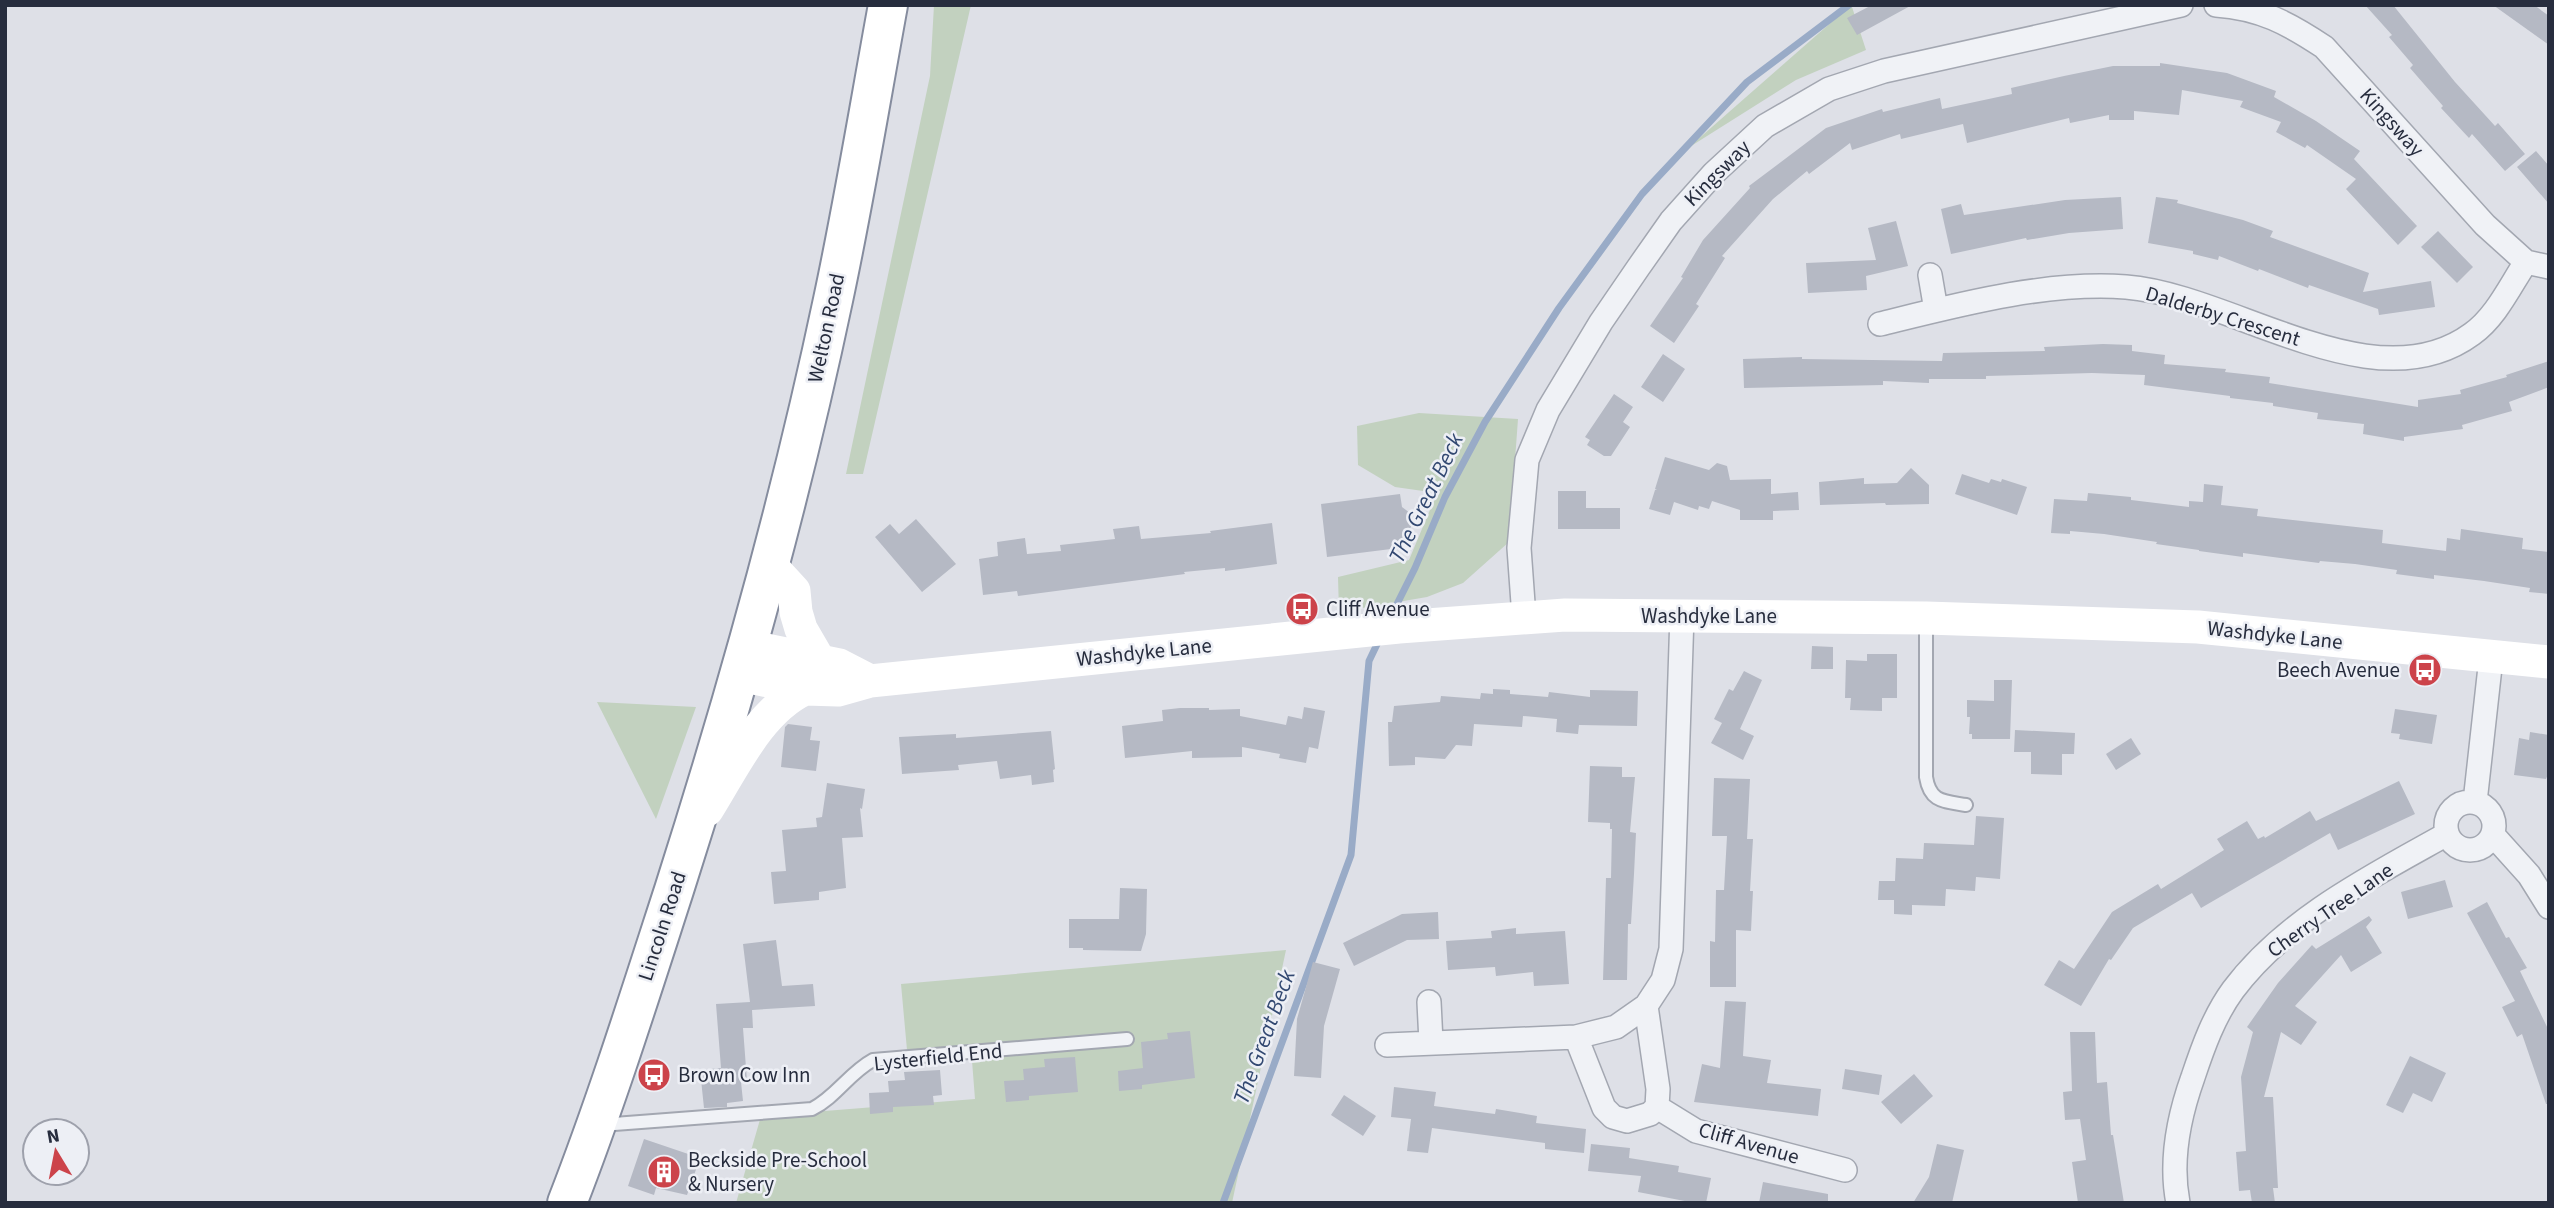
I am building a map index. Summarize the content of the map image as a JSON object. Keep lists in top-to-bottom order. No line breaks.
{"streets":{"highway":["Welton Road","Lincoln Road"],"street":["Kingsway","Dalderby Crescent","Washdyke Lane","Cherry Tree Lane","Cliff Avenue"],"lane":["Lysterfield End"]},"crossings":[["Kingsway","Dalderby Crescent"],["Kingsway","Washdyke Lane"],["Welton Road","Washdyke Lane"],["Welton Road","Lincoln Road"],["Washdyke Lane","Lincoln Road"],["Lincoln Road","Lysterfield End"]],"water":["The Great Beck"],"places":{"bus stop":["Cliff Avenue","Beech Avenue","Brown Cow Inn"],"building":["Beckside Pre-School & Nursery"]},"north":"top"}
